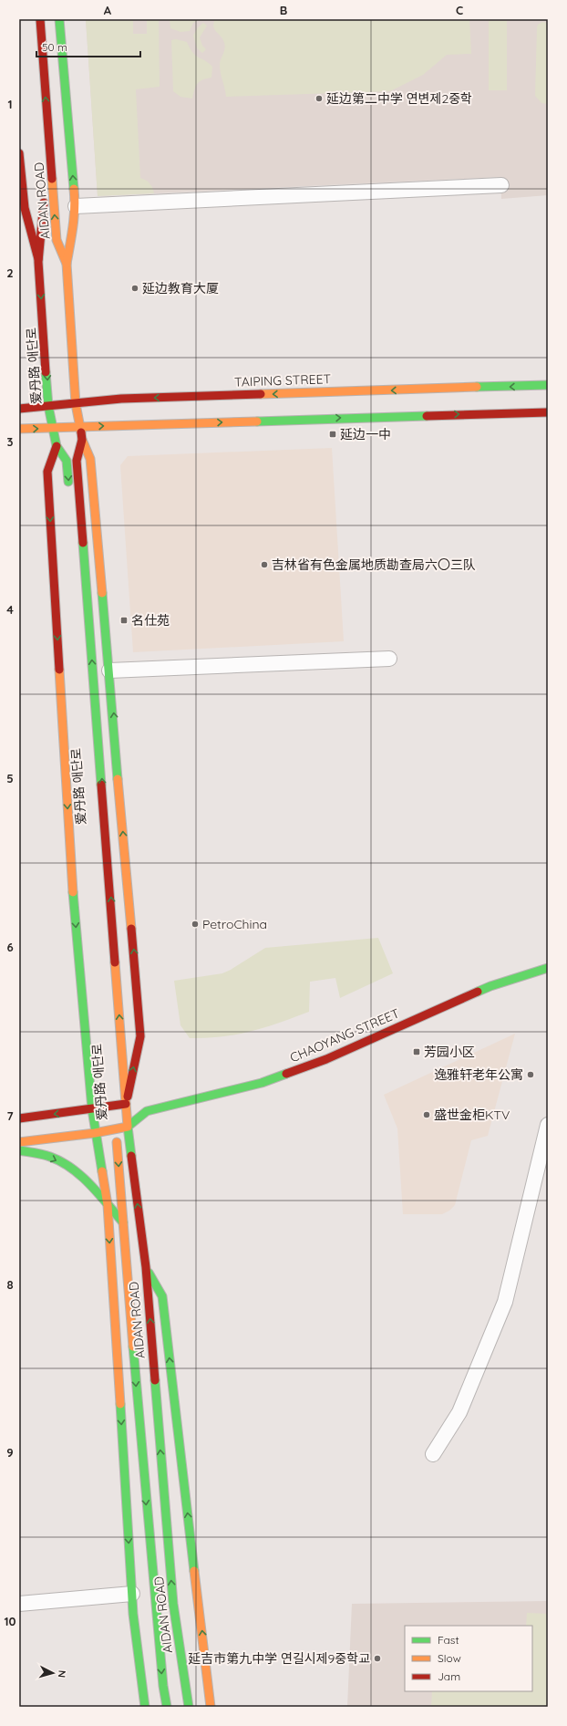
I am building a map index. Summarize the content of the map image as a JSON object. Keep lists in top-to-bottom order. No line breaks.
{"streets":{"main road":["AIDAN ROAD","爱丹路 애단로","TAIPING STREET","CHAOYANG STREET"]},"crossings":[["AIDAN ROAD","爱丹路 애단로"],["爱丹路 애단로","TAIPING STREET"],["爱丹路 애단로","CHAOYANG STREET"]],"places":{"other":["延边第二中学 연변제2중학","延边教育大厦","吉林省有色金属地质勘查局六〇三队","PetroChina","逸雅轩老年公寓","盛世金柜KTV","延吉市第九中学 연길시제9중학교"],"transit":["延边一中","名仕苑","芳园小区"]},"legend":["Fast","Slow","Jam"],"scale_bar":"50 m","north":"right","grid":{"columns":["A","B","C"],"rows":["1","2","3","4","5","6","7","8","9","10"]}}
